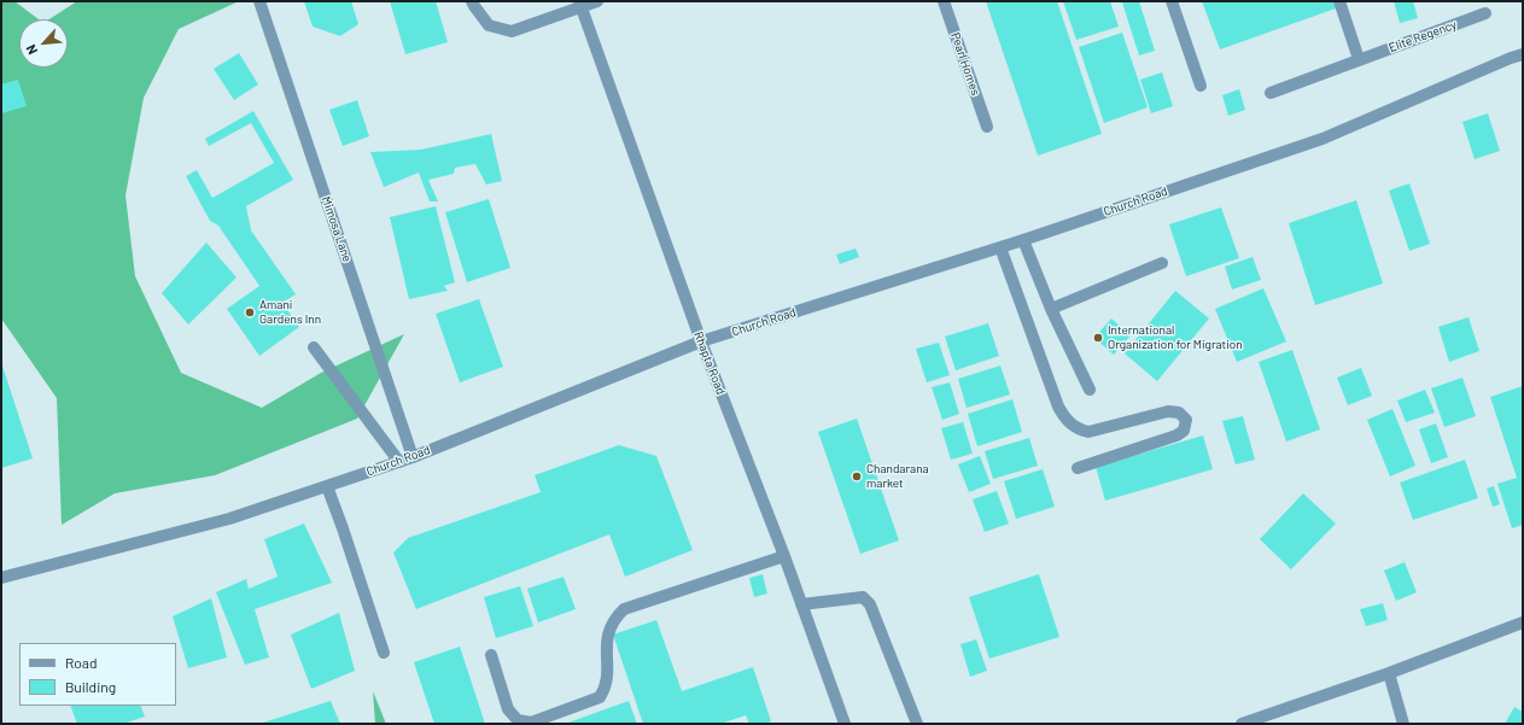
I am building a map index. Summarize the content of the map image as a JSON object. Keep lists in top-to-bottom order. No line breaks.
{"streets":{"street":["Elite Regency","Pearl Homes","Church Road","Mimosa Lane","Rhapta Road"]},"crossings":[["Church Road","Mimosa Lane"],["Church Road","Rhapta Road"]],"places":["Amani Gardens Inn","International Organization for Migration","Chandarana market"],"legend":["Road","Building"],"north":"bottom left"}
